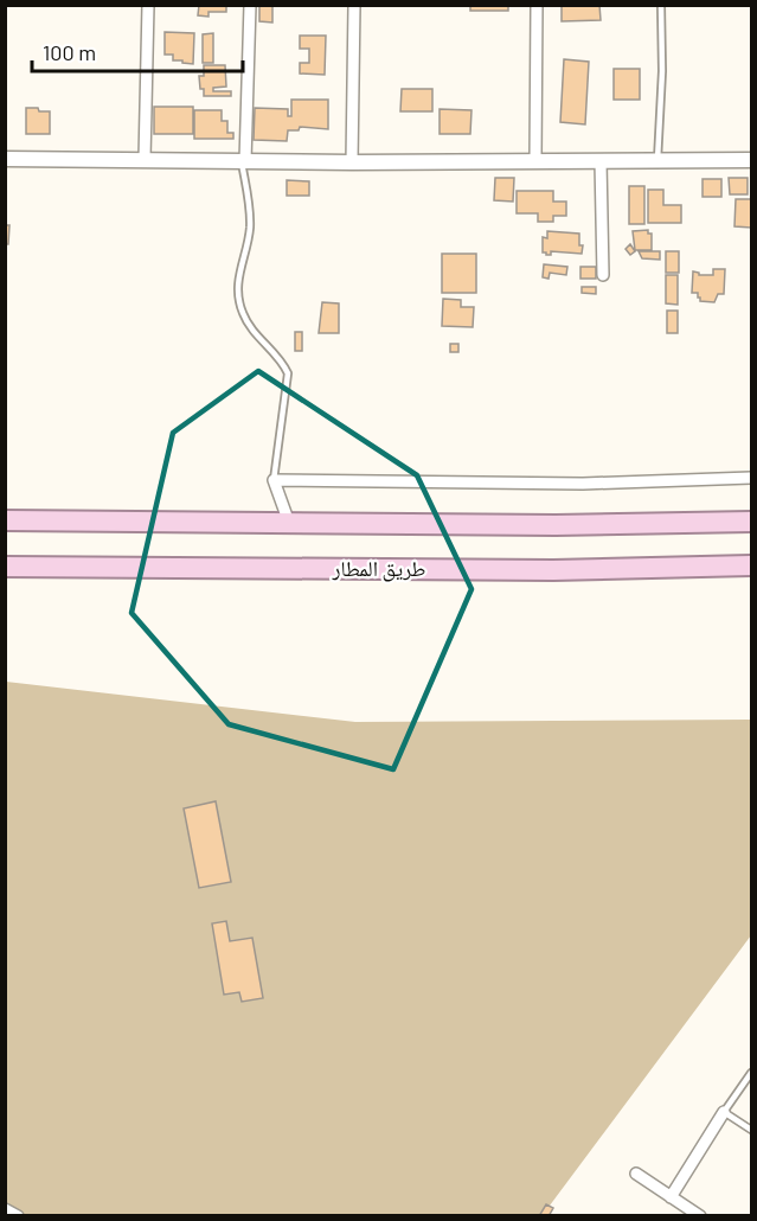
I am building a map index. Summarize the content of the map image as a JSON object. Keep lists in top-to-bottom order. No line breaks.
{"streets":{"highway":["طريق المطار"]},"scale_bar":"100 m"}
